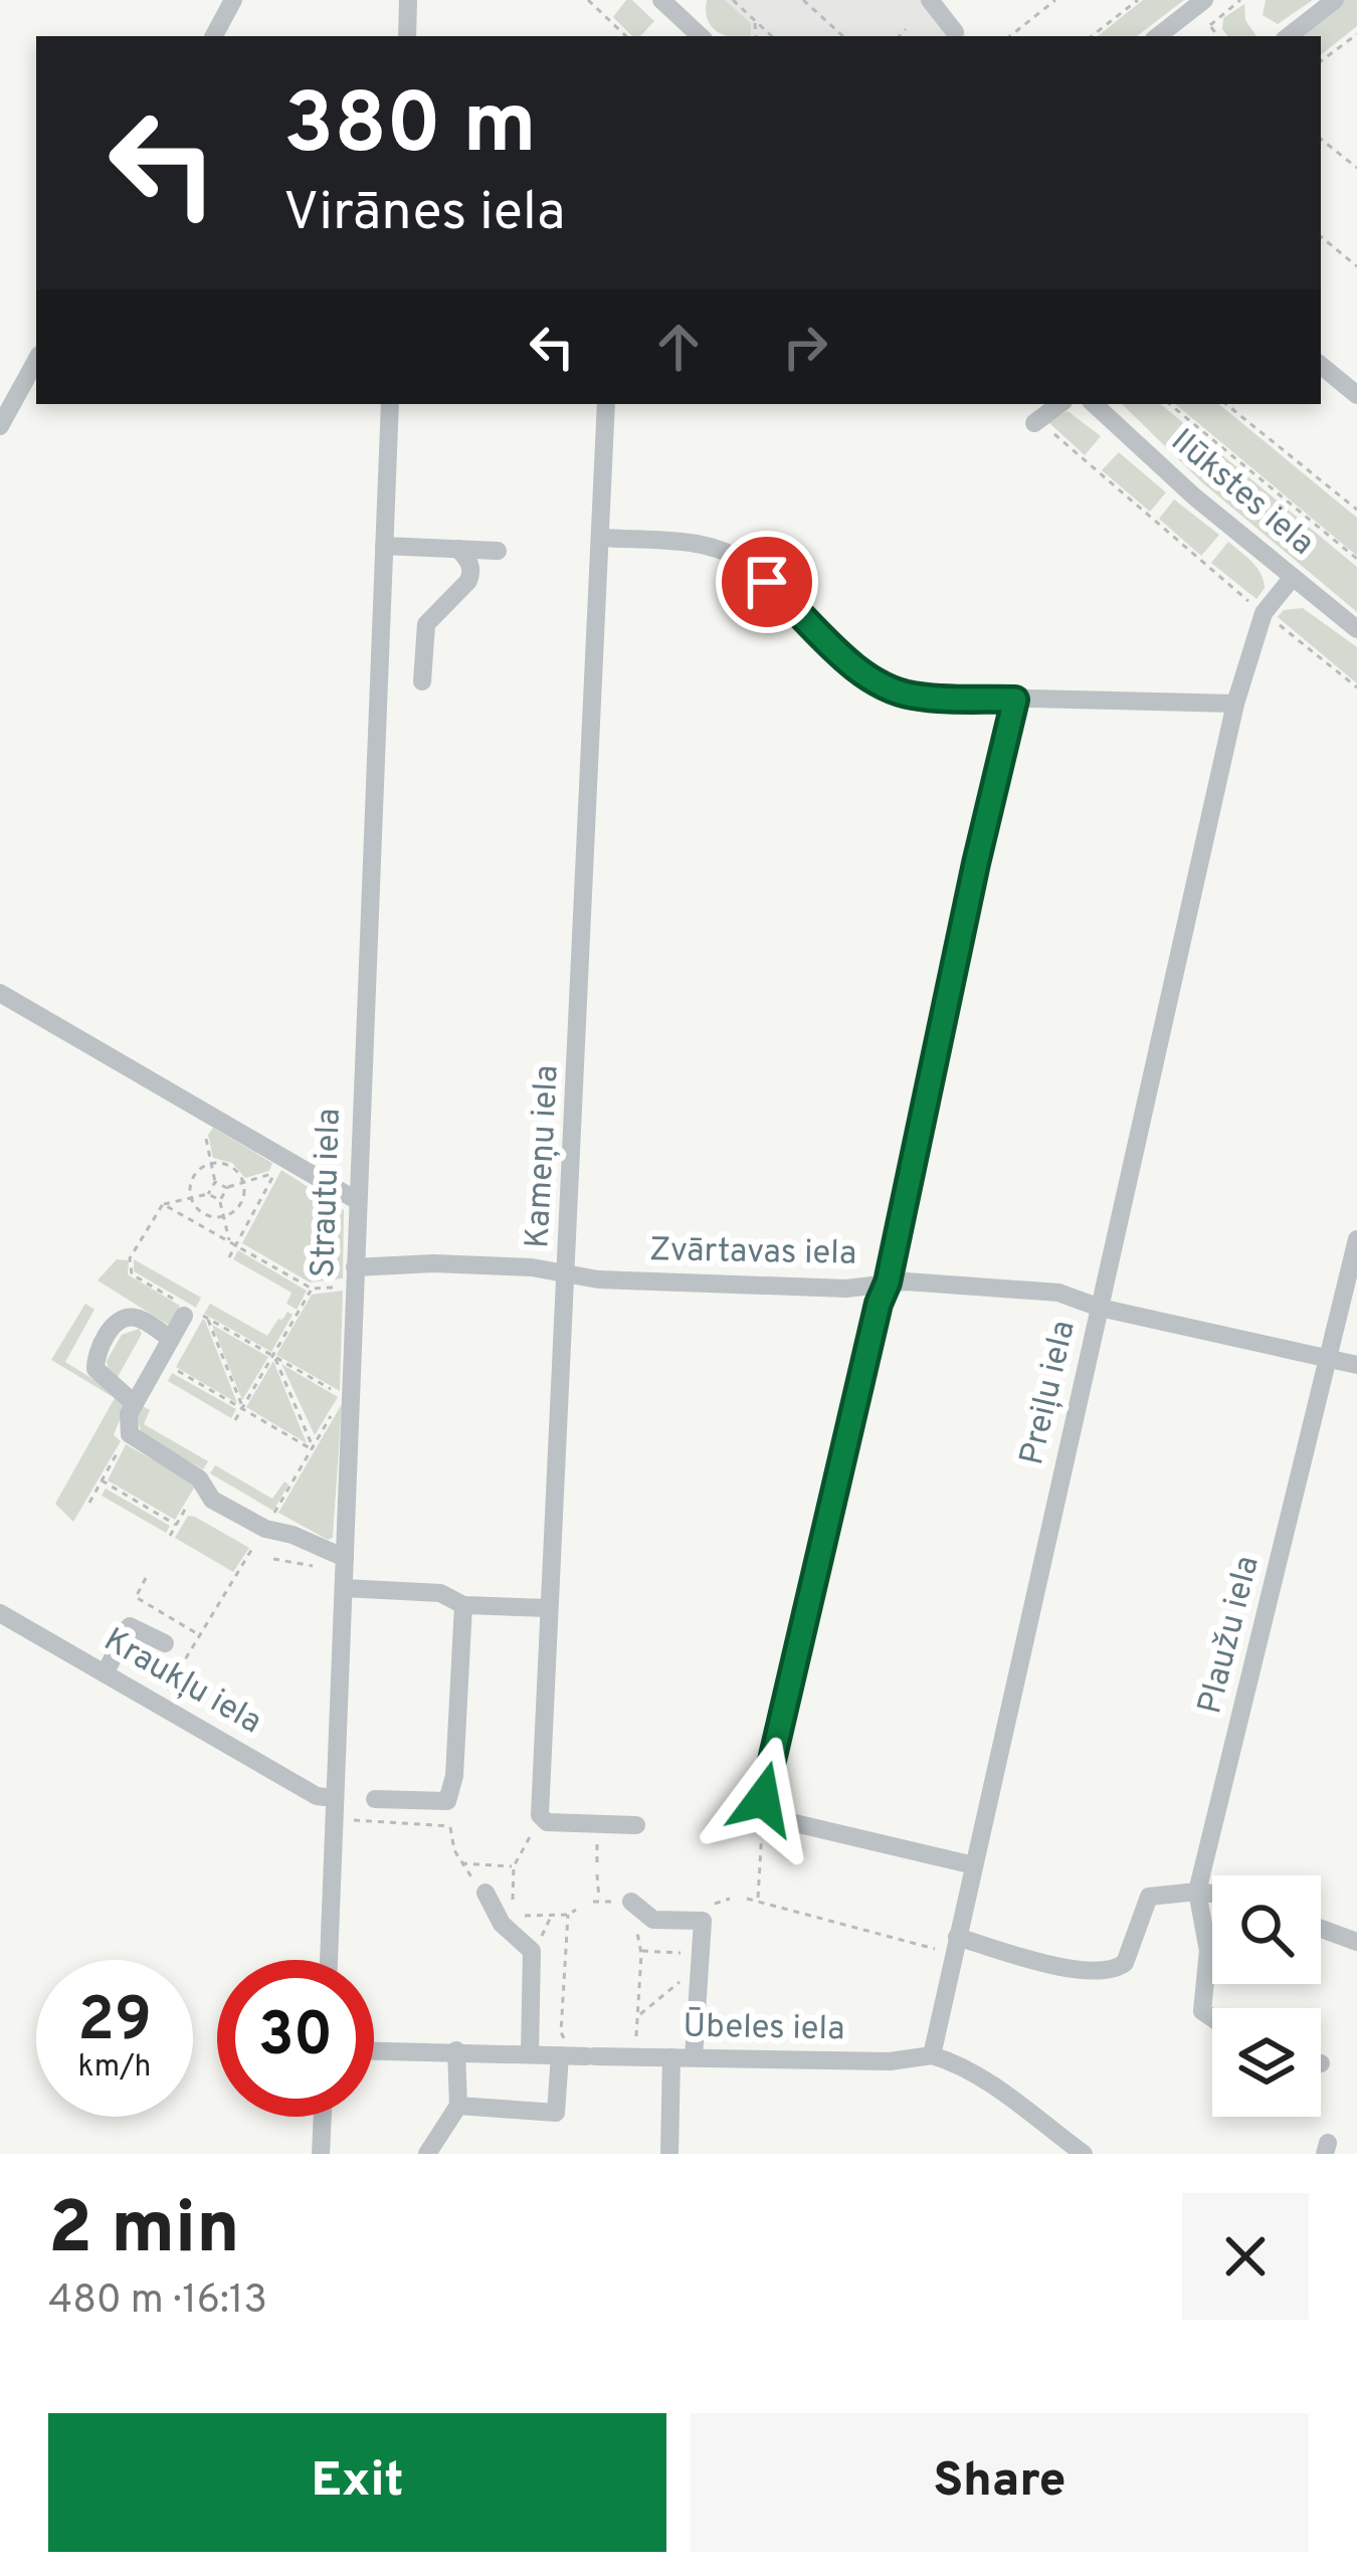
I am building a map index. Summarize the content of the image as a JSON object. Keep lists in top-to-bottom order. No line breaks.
{"streets":{"street":["Ilūkstes iela","Kameņu iela","Strautu iela","Zvārtavas iela","Preiļu iela","Plaužu iela","Kraukļu iela","Ūbeles iela"]},"crossings":[["Ilūkstes iela","Preiļu iela"],["Kameņu iela","Zvārtavas iela"],["Strautu iela","Zvārtavas iela"],["Strautu iela","Kraukļu iela"],["Zvārtavas iela","Preiļu iela"],["Zvārtavas iela","Plaužu iela"],["Preiļu iela","Ūbeles iela"]],"page":{"turn":["380 m","Virānes iela"],"speed":"29 km/h","limit":"30","heading":["2 min","480 m · 16:13"],"buttons":["Exit","Share"]}}
